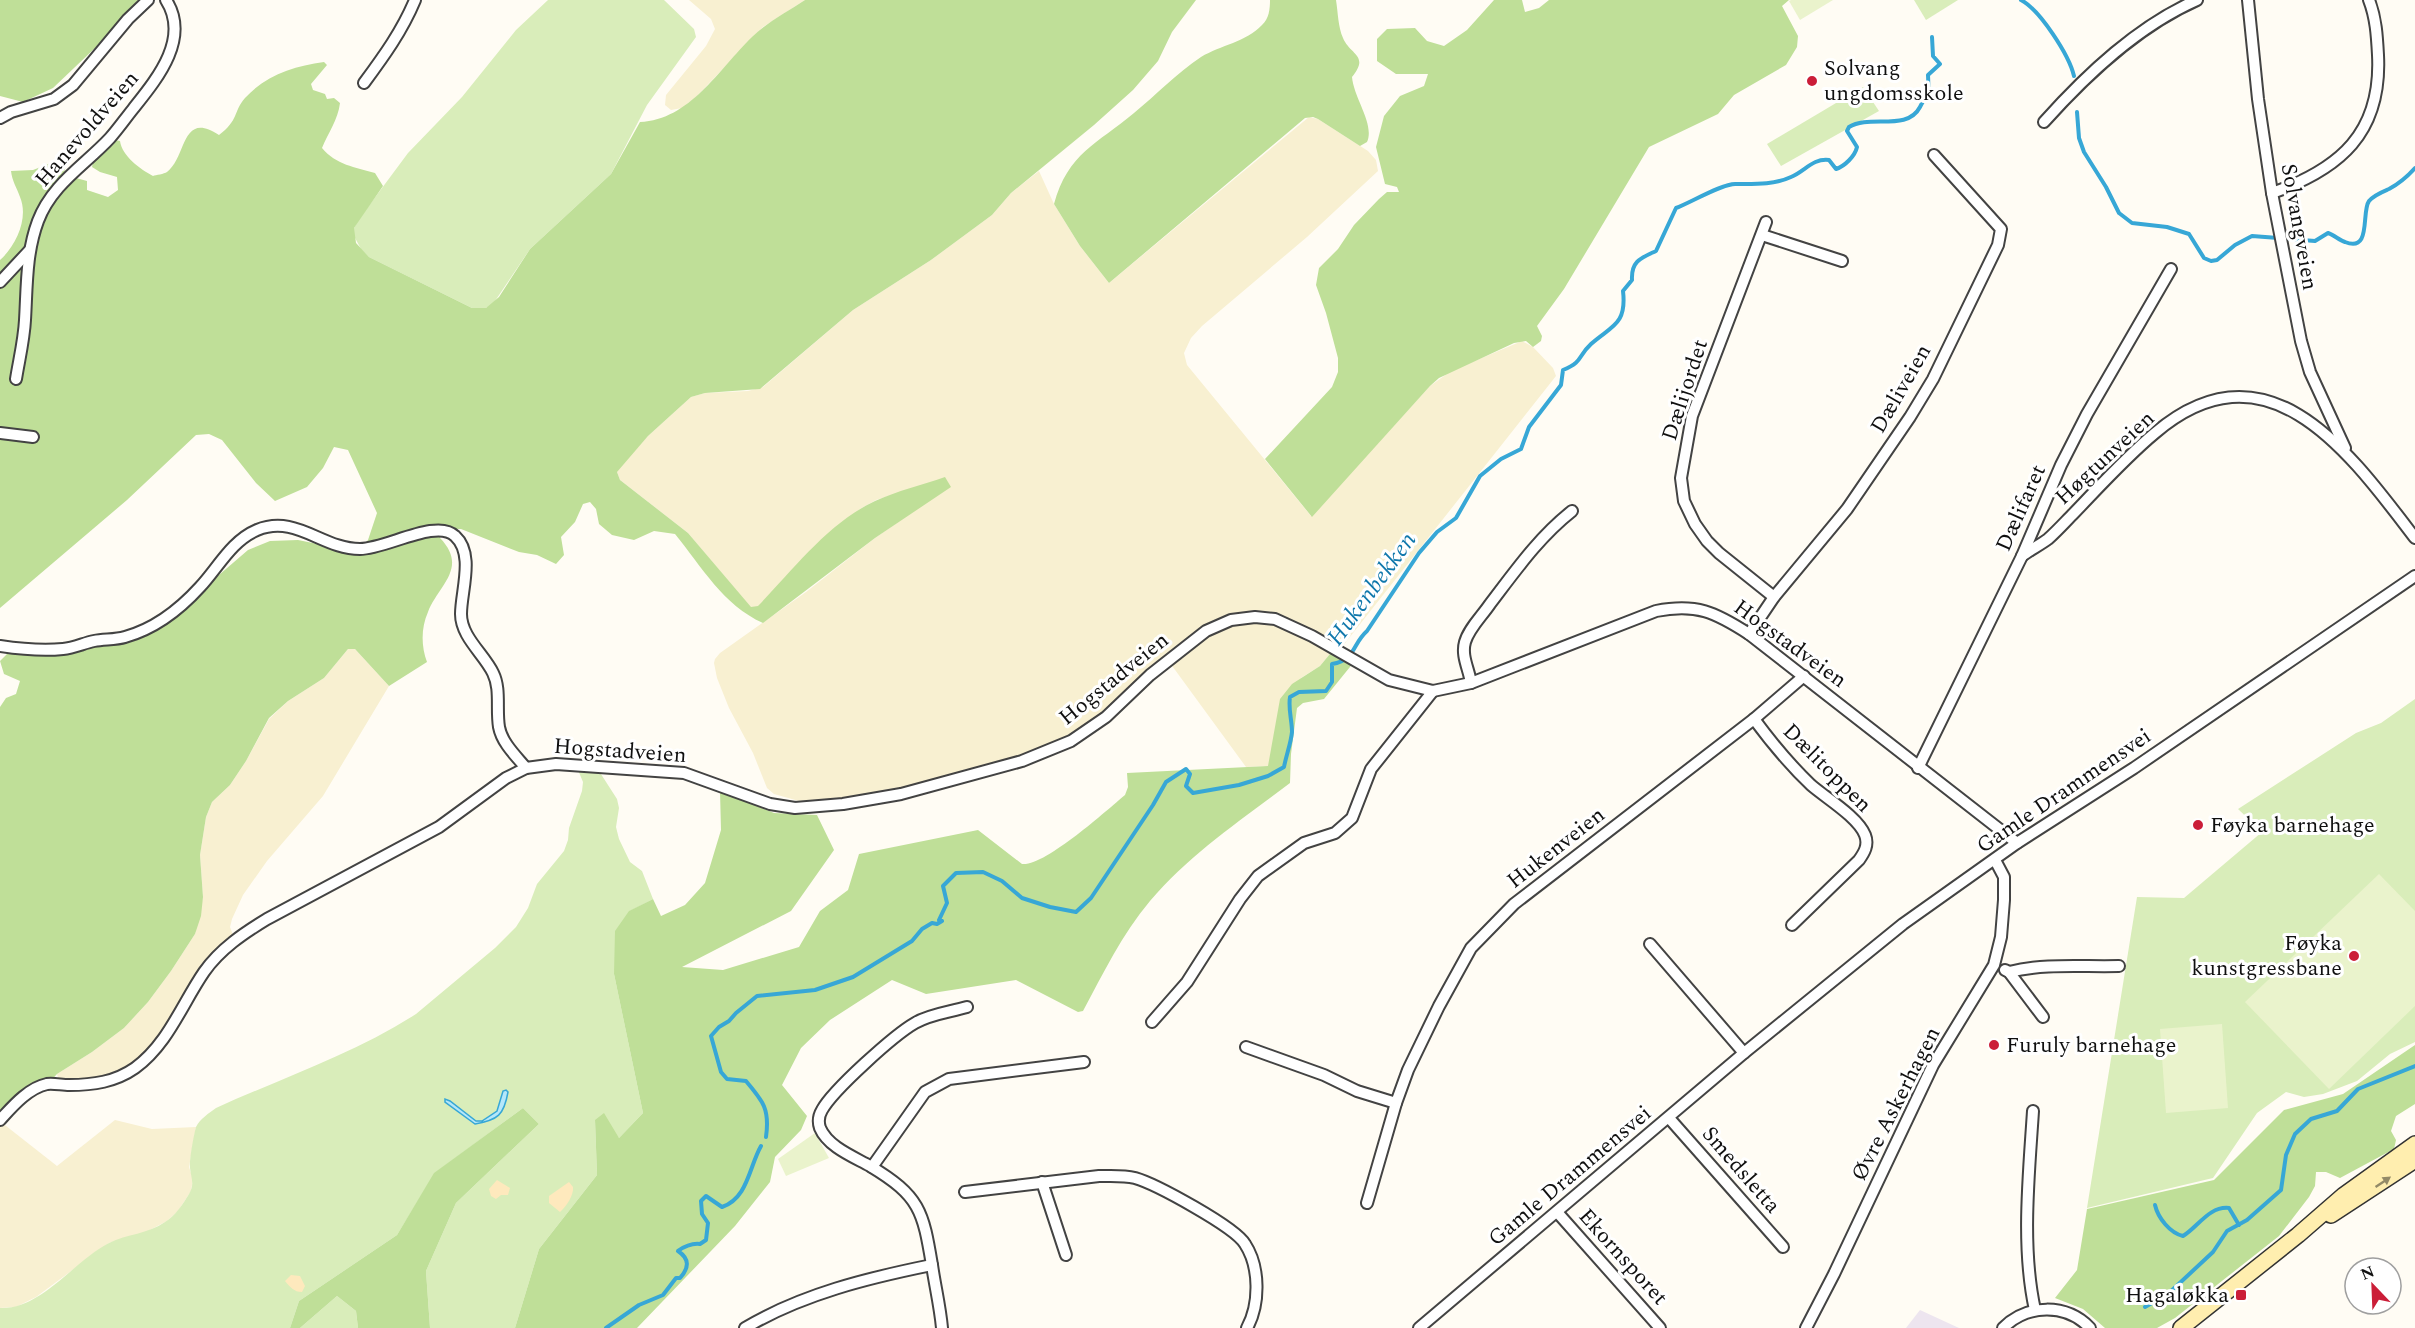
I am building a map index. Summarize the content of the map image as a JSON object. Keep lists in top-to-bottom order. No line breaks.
{"streets":{"street":["Hanevoldveien","Solvangveien","Dæliveien","Dælijordet","Høgtunveien","Dælifaret","Hogstadveien","Dælitoppen","Gamle Drammensvei","Hukenveien","Øvre Askerhagen","Smedsletta","Ekornsporet"]},"crossings":[["Solvangveien","Høgtunveien"],["Dæliveien","Dælijordet"],["Dæliveien","Hogstadveien"],["Høgtunveien","Dælifaret"],["Dælifaret","Hogstadveien"],["Hogstadveien","Gamle Drammensvei"],["Hogstadveien","Hukenveien"],["Dælitoppen","Hukenveien"],["Gamle Drammensvei","Øvre Askerhagen"],["Gamle Drammensvei","Smedsletta"],["Gamle Drammensvei","Ekornsporet"]],"water":["Hukenbekken"],"places":{"other":["Solvang ungdomsskole","Føyka barnehage","Føyka kunstgressbane","Furuly barnehage"],"transit":["Hagaløkka"]},"north":"top left"}
